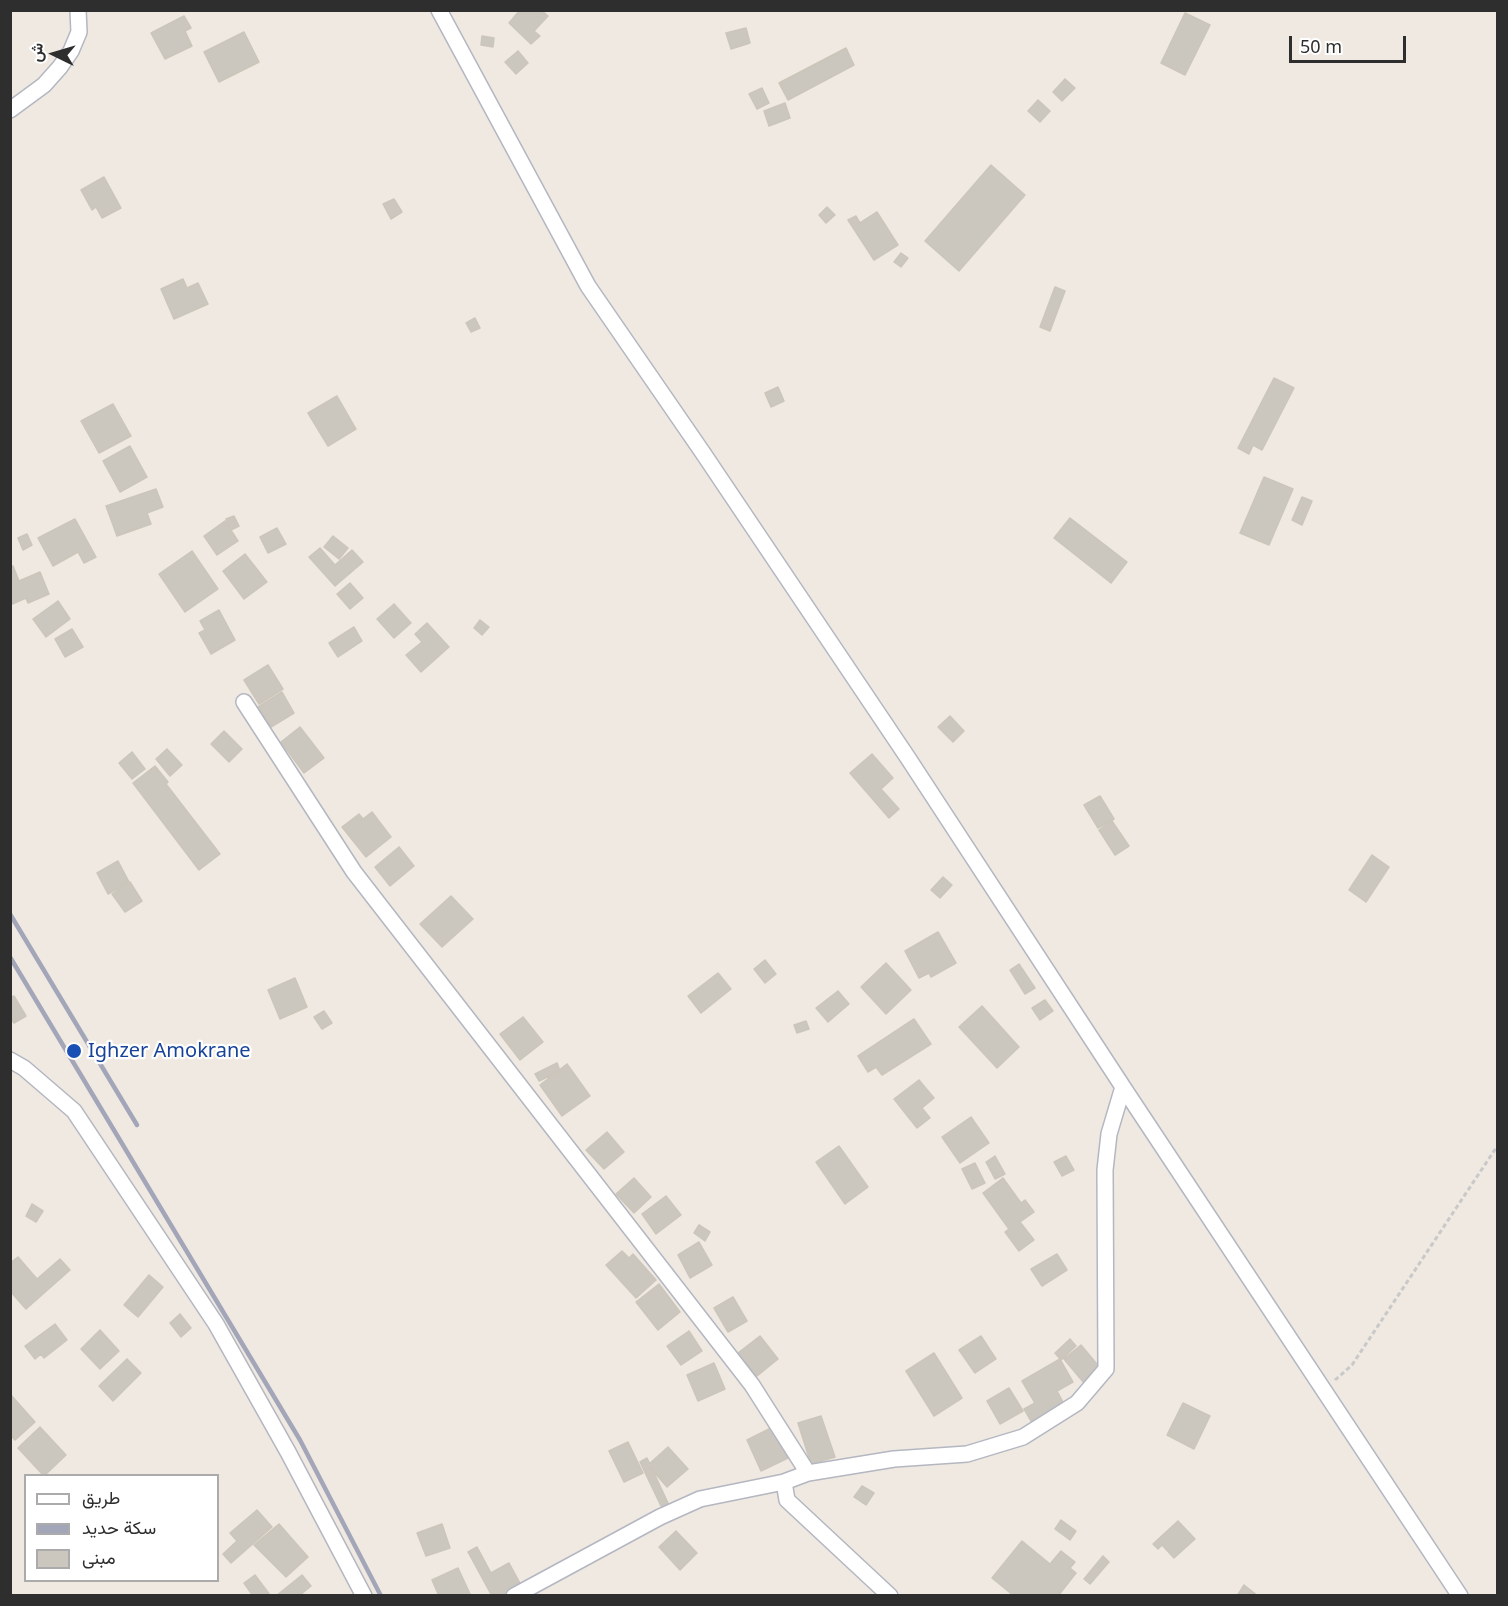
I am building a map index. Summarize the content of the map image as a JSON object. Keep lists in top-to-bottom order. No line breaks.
{"places":["Ighzer Amokrane"],"legend":["طريق","سكة حديد","مبنى"],"scale_bar":"50 m","north":"left"}
